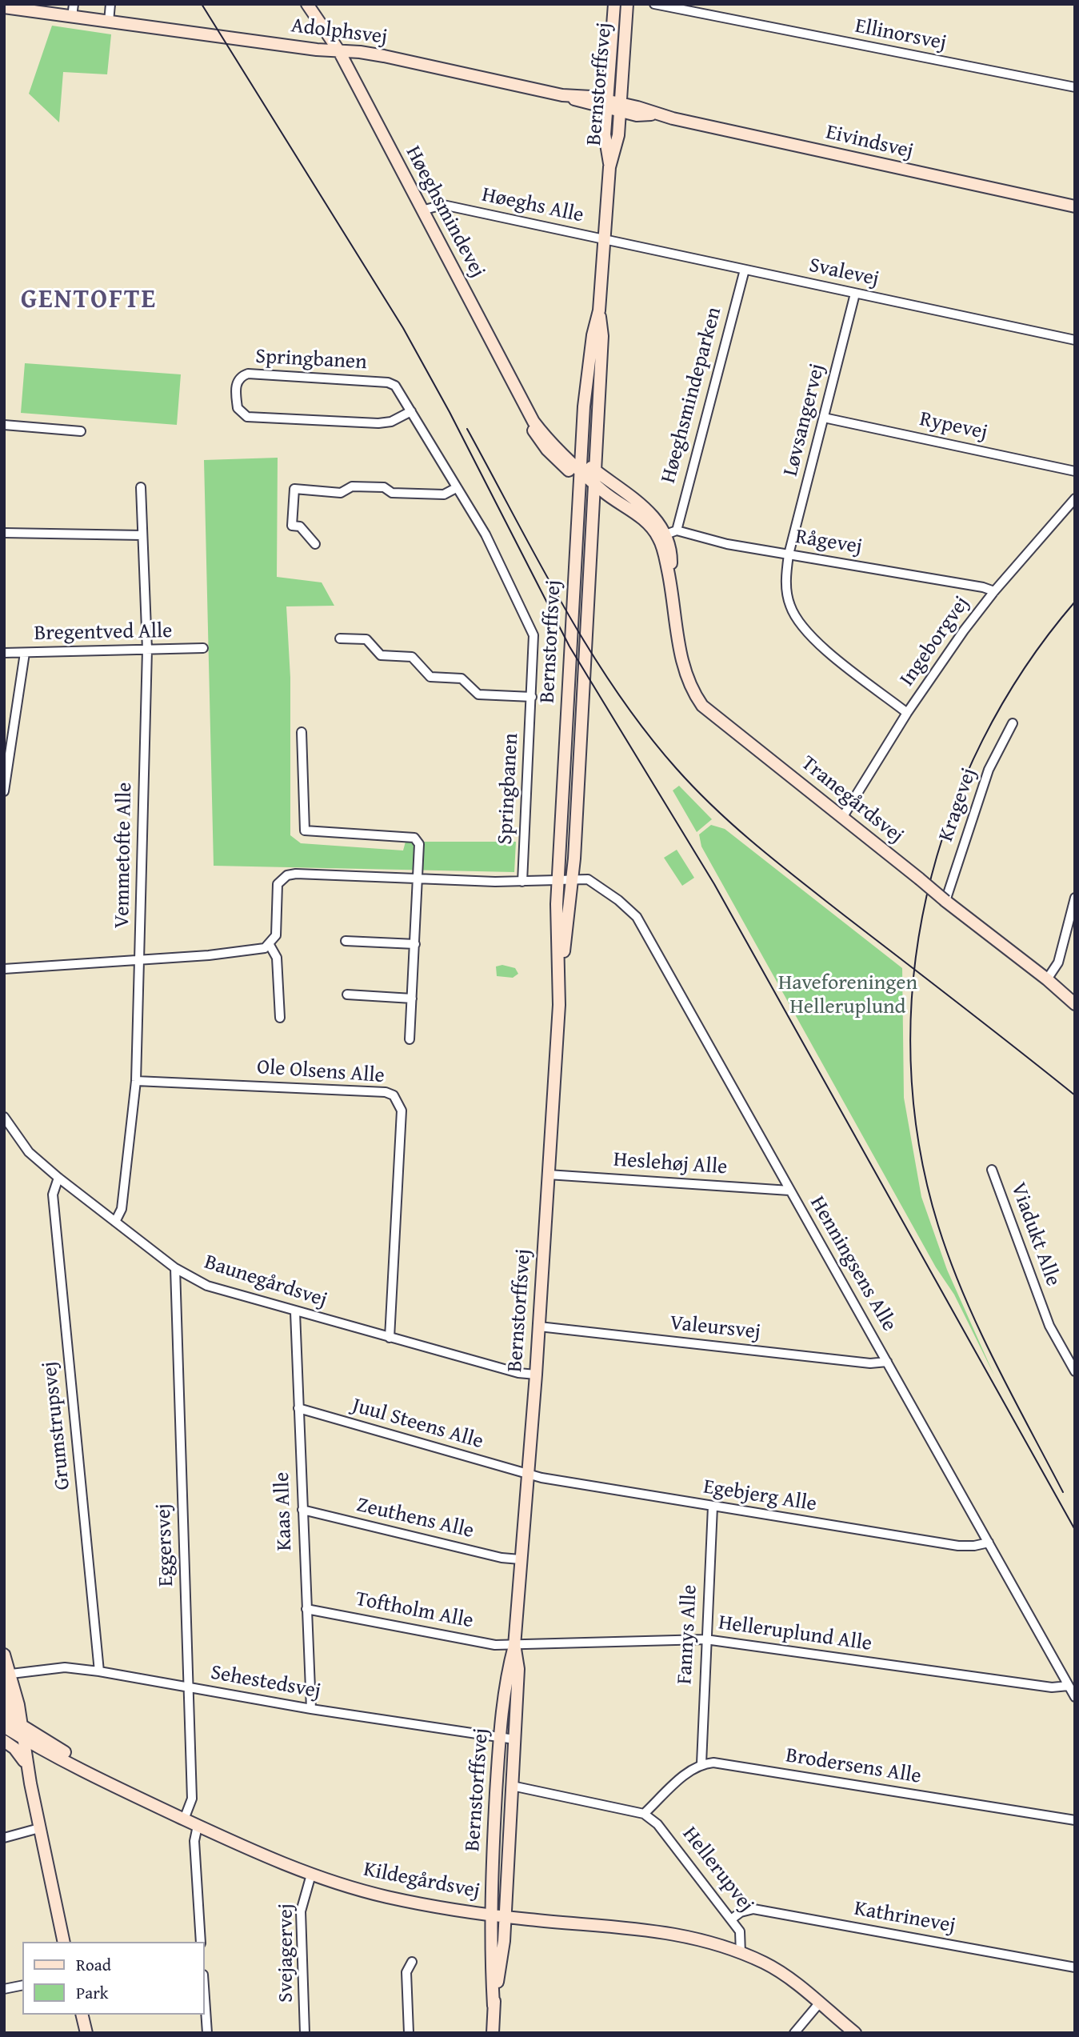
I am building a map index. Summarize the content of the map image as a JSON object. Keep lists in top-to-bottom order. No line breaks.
{"streets":{"street":["Adolphsvej","Ellinorsvej","Bernstorffsvej","Eivindsvej","Høeghs Alle","Høeghsmindevej","Svalevej","Springbanen","Høeghsmindeparken","Løvsangervej","Rypevej","Rågevej","Bregentved Alle","Ingeborgvej","Tranegårdsvej","Kragevej","Vemmetofte Alle","Ole Olsens Alle","Heslehøj Alle","Viadukt Alle","Henningsens Alle","Baunegårdsvej","Valeursvej","Juul Steens Alle","Grumstrupsvej","Egebjerg Alle","Kaas Alle","Zeuthens Alle","Eggersvej","Toftholm Alle","Helleruplund Alle","Fannys Alle","Sehestedsvej","Brodersens Alle","Hellerupvej","Kildegårdsvej","Kathrinevej","Svejagervej"]},"crossings":[["Adolphsvej","Bernstorffsvej"],["Adolphsvej","Eivindsvej"],["Adolphsvej","Høeghsmindevej"],["Bernstorffsvej","Eivindsvej"],["Bernstorffsvej","Høeghs Alle"],["Bernstorffsvej","Høeghsmindevej"],["Bernstorffsvej","Svalevej"],["Bernstorffsvej","Tranegårdsvej"],["Bernstorffsvej","Heslehøj Alle"],["Bernstorffsvej","Henningsens Alle"],["Bernstorffsvej","Baunegårdsvej"],["Bernstorffsvej","Valeursvej"],["Bernstorffsvej","Juul Steens Alle"],["Bernstorffsvej","Egebjerg Alle"],["Bernstorffsvej","Zeuthens Alle"],["Bernstorffsvej","Toftholm Alle"],["Bernstorffsvej","Helleruplund Alle"],["Bernstorffsvej","Sehestedsvej"],["Bernstorffsvej","Kildegårdsvej"],["Høeghs Alle","Høeghsmindevej"],["Høeghs Alle","Svalevej"],["Høeghsmindevej","Tranegårdsvej"],["Svalevej","Høeghsmindeparken"],["Svalevej","Løvsangervej"],["Høeghsmindeparken","Rågevej"],["Høeghsmindeparken","Tranegårdsvej"],["Løvsangervej","Rypevej"],["Løvsangervej","Rågevej"],["Løvsangervej","Ingeborgvej"],["Rågevej","Ingeborgvej"],["Rågevej","Tranegårdsvej"],["Bregentved Alle","Vemmetofte Alle"],["Ingeborgvej","Tranegårdsvej"],["Tranegårdsvej","Kragevej"],["Vemmetofte Alle","Ole Olsens Alle"],["Vemmetofte Alle","Baunegårdsvej"],["Ole Olsens Alle","Baunegårdsvej"],["Heslehøj Alle","Henningsens Alle"],["Henningsens Alle","Valeursvej"],["Henningsens Alle","Egebjerg Alle"],["Henningsens Alle","Helleruplund Alle"],["Baunegårdsvej","Grumstrupsvej"],["Baunegårdsvej","Kaas Alle"],["Baunegårdsvej","Eggersvej"],["Juul Steens Alle","Egebjerg Alle"],["Juul Steens Alle","Kaas Alle"],["Grumstrupsvej","Sehestedsvej"],["Egebjerg Alle","Fannys Alle"],["Kaas Alle","Zeuthens Alle"],["Kaas Alle","Toftholm Alle"],["Kaas Alle","Sehestedsvej"],["Eggersvej","Sehestedsvej"],["Eggersvej","Kildegårdsvej"],["Toftholm Alle","Helleruplund Alle"],["Helleruplund Alle","Fannys Alle"],["Fannys Alle","Brodersens Alle"],["Hellerupvej","Kildegårdsvej"],["Hellerupvej","Kathrinevej"],["Kildegårdsvej","Svejagervej"]],"districts":["GENTOFTE"],"parks":["Haveforeningen Helleruplund"],"legend":["Road","Park"]}
